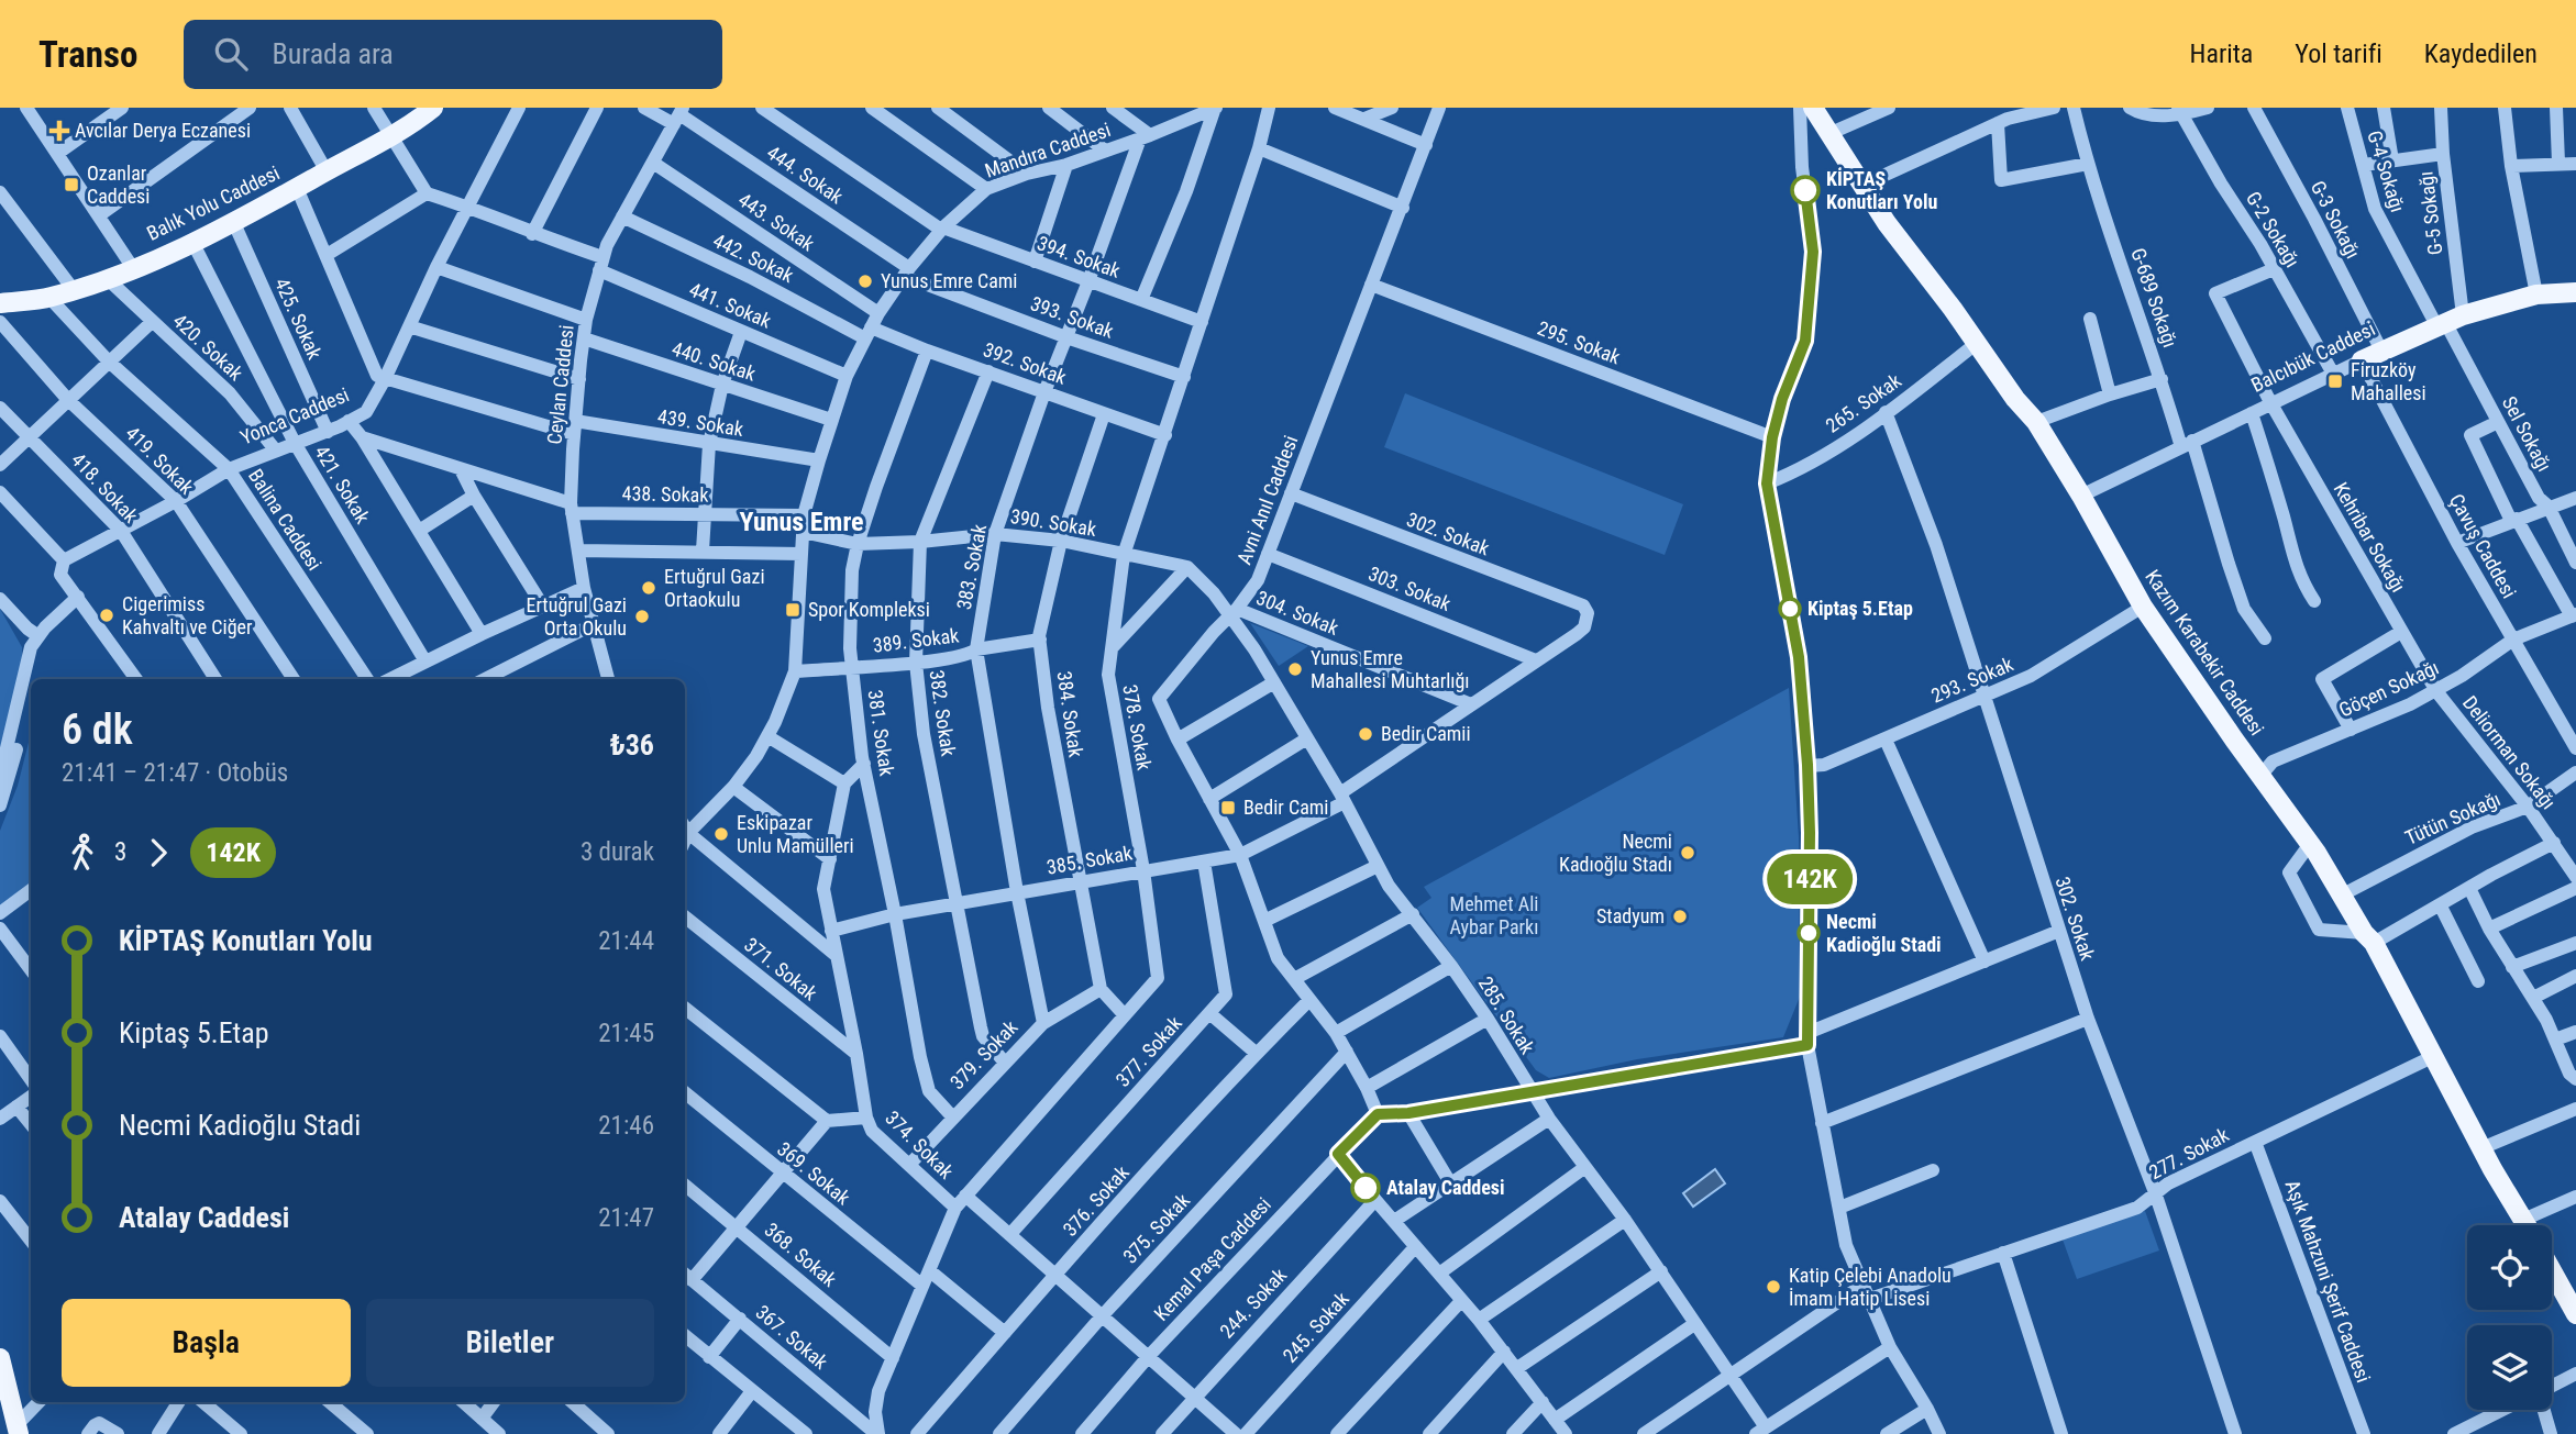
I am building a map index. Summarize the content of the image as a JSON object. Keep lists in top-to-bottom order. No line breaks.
{"streets":{"main road":["Balık Yolu Caddesi","Balcıbük Caddesi","Kazım Karabekir Caddesi"],"street":["Mandıra Caddesi","G-4 Sokağı","444. Sokak","G-5 Sokağı","G-3 Sokağı","443. Sokak","G-2 Sokağı","394. Sokak","442. Sokak","G-689 Sokağı","441. Sokak","393. Sokak","425. Sokak","295. Sokak","420. Sokak","440. Sokak","392. Sokak","Ceylan Caddesi","265. Sokak","Yonca Caddesi","439. Sokak","Sel Sokağı","419. Sokak","421. Sokak","418. Sokak","438. Sokak","Avni Anıl Caddesi","Balina Caddesi","390. Sokak","302. Sokak","Kehribar Sokağı","Çavuş Caddesi","383. Sokak","303. Sokak","304. Sokak","389. Sokak","293. Sokak","Göçen Sokağı","382. Sokak","384. Sokak","378. Sokak","381. Sokak","Deliorman Sokağı","Tütün Sokağı","385. Sokak","371. Sokak","285. Sokak","377. Sokak","379. Sokak","374. Sokak","277. Sokak","369. Sokak","376. Sokak","375. Sokak","368. Sokak","Kemal Paşa Caddesi","Aşık Mahzuni Şerif Caddesi","244. Sokak","245. Sokak","367. Sokak"]},"crossings":[["Mandıra Caddesi","444. Sokak"],["Mandıra Caddesi","443. Sokak"],["Mandıra Caddesi","394. Sokak"],["Mandıra Caddesi","442. Sokak"],["Mandıra Caddesi","441. Sokak"],["Mandıra Caddesi","393. Sokak"],["Mandıra Caddesi","440. Sokak"],["Mandıra Caddesi","392. Sokak"],["Mandıra Caddesi","439. Sokak"],["Mandıra Caddesi","438. Sokak"],["Mandıra Caddesi","390. Sokak"],["Mandıra Caddesi","383. Sokak"],["Mandıra Caddesi","389. Sokak"],["G-4 Sokağı","G-5 Sokağı"],["G-4 Sokağı","Balcıbük Caddesi"],["G-4 Sokağı","Sel Sokağı"],["444. Sokak","393. Sokak"],["444. Sokak","Ceylan Caddesi"],["Balık Yolu Caddesi","425. Sokak"],["Balık Yolu Caddesi","420. Sokak"],["Balık Yolu Caddesi","421. Sokak"],["Balık Yolu Caddesi","Balina Caddesi"],["G-5 Sokağı","Balcıbük Caddesi"],["G-5 Sokağı","Sel Sokağı"],["G-3 Sokağı","Balcıbük Caddesi"],["443. Sokak","Ceylan Caddesi"],["G-2 Sokağı","Balcıbük Caddesi"],["G-2 Sokağı","Kehribar Sokağı"],["394. Sokak","383. Sokak"],["394. Sokak","378. Sokak"],["442. Sokak","392. Sokak"],["442. Sokak","Ceylan Caddesi"],["G-689 Sokağı","Balcıbük Caddesi"],["441. Sokak","Ceylan Caddesi"],["441. Sokak","Yonca Caddesi"],["393. Sokak","383. Sokak"],["393. Sokak","378. Sokak"],["425. Sokak","Yonca Caddesi"],["295. Sokak","Avni Anıl Caddesi"],["420. Sokak","Yonca Caddesi"],["Balcıbük Caddesi","Sel Sokağı"],["Balcıbük Caddesi","Kehribar Sokağı"],["Balcıbük Caddesi","Çavuş Caddesi"],["Balcıbük Caddesi","Kazım Karabekir Caddesi"],["440. Sokak","Ceylan Caddesi"],["392. Sokak","383. Sokak"],["392. Sokak","382. Sokak"],["392. Sokak","384. Sokak"],["392. Sokak","378. Sokak"],["392. Sokak","381. Sokak"],["Ceylan Caddesi","439. Sokak"],["Ceylan Caddesi","438. Sokak"],["265. Sokak","302. Sokak"],["265. Sokak","Kazım Karabekir Caddesi"],["Yonca Caddesi","439. Sokak"],["Yonca Caddesi","419. Sokak"],["Yonca Caddesi","421. Sokak"],["Yonca Caddesi","418. Sokak"],["Yonca Caddesi","Balina Caddesi"],["Avni Anıl Caddesi","302. Sokak"],["Avni Anıl Caddesi","303. Sokak"],["Avni Anıl Caddesi","304. Sokak"],["Avni Anıl Caddesi","385. Sokak"],["Avni Anıl Caddesi","285. Sokak"],["Avni Anıl Caddesi","376. Sokak"],["Avni Anıl Caddesi","375. Sokak"],["Avni Anıl Caddesi","Kemal Paşa Caddesi"],["390. Sokak","383. Sokak"],["390. Sokak","382. Sokak"],["390. Sokak","384. Sokak"],["390. Sokak","378. Sokak"],["390. Sokak","381. Sokak"],["302. Sokak","293. Sokak"],["302. Sokak","385. Sokak"],["302. Sokak","277. Sokak"],["Kehribar Sokağı","Göçen Sokağı"],["Kehribar Sokağı","Deliorman Sokağı"],["Çavuş Caddesi","Göçen Sokağı"],["383. Sokak","389. Sokak"],["383. Sokak","385. Sokak"],["383. Sokak","379. Sokak"],["303. Sokak","385. Sokak"],["304. Sokak","385. Sokak"],["304. Sokak","285. Sokak"],["389. Sokak","382. Sokak"],["389. Sokak","384. Sokak"],["389. Sokak","381. Sokak"],["Kazım Karabekir Caddesi","293. Sokak"],["Kazım Karabekir Caddesi","Göçen Sokağı"],["Kazım Karabekir Caddesi","Tütün Sokağı"],["Kazım Karabekir Caddesi","277. Sokak"],["Göçen Sokağı","Deliorman Sokağı"],["382. Sokak","385. Sokak"],["382. Sokak","379. Sokak"],["384. Sokak","385. Sokak"],["384. Sokak","379. Sokak"],["378. Sokak","385. Sokak"],["378. Sokak","374. Sokak"],["381. Sokak","385. Sokak"],["381. Sokak","379. Sokak"],["Deliorman Sokağı","Tütün Sokağı"],["385. Sokak","285. Sokak"],["385. Sokak","377. Sokak"],["385. Sokak","374. Sokak"],["371. Sokak","374. Sokak"],["379. Sokak","374. Sokak"],["374. Sokak","369. Sokak"],["374. Sokak","368. Sokak"],["374. Sokak","367. Sokak"],["277. Sokak","Aşık Mahzuni Şerif Caddesi"]],"districts":["Yunus Emre"],"parks":["Mehmet Ali Aybar Parkı"],"places":{"health":["Avcılar Derya Eczanesi"],"transit":["Ozanlar Caddesi","Firuzköy Mahallesi","Spor Kompleksi","Bedir Cami"],"other":["KİPTAŞ Konutları Yolu","Yunus Emre Cami","Ertuğrul Gazi Ortaokulu","Kiptaş 5.Etap","Cigerimiss Kahvaltı ve Ciğer","Ertuğrul Gazi Orta Okulu","Yunus Emre Mahallesi Muhtarlığı","Bedir Camii","Eskipazar Unlu Mamülleri","Necmi Kadıoğlu Stadı","Stadyum","Necmi Kadioğlu Stadi","Atalay Caddesi","Katip Çelebi Anadolu İmam Hatip Lisesi"]},"lines":["bus line 142K"],"page":{"header":"Transo","search":"Burada ara","nav":["Harita","Yol tarifi","Kaydedilen"],"on_map":"142K","heading":["6 dk","21:41 – 21:47 · Otobüs","₺36"],"legs":["3","142K","3 durak"],"list":[{"name":"KİPTAŞ Konutları Yolu","value":"21:44"},{"name":"Kiptaş 5.Etap","value":"21:45"},{"name":"Necmi Kadioğlu Stadi","value":"21:46"},{"name":"Atalay Caddesi","value":"21:47"}],"buttons":["Başla","Biletler"]}}
